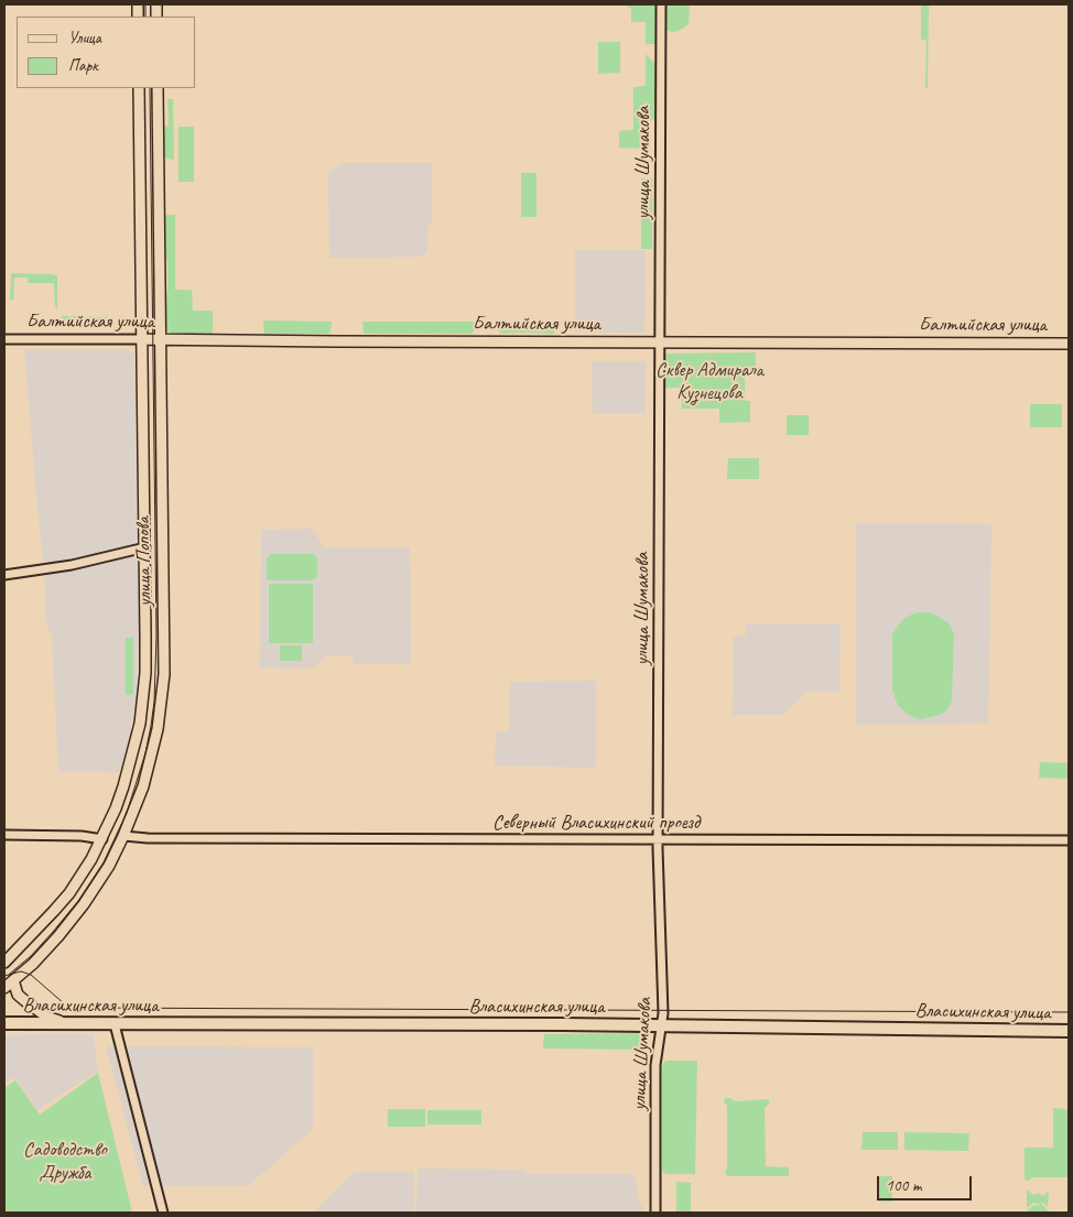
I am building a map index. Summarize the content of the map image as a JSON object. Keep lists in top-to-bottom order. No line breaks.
{"streets":{"highway":["Власихинская улица"],"main road":["Балтийская улица","улица Попова"],"street":["улица Шумакова","Северный Власихинский проезд"]},"crossings":[["улица Шумакова","Балтийская улица"],["улица Шумакова","Северный Власихинский проезд"],["улица Шумакова","Власихинская улица"],["Балтийская улица","улица Попова"],["улица Попова","Северный Власихинский проезд"]],"parks":["Сквер Адмирала Кузнецова","Садоводство Дружба"],"legend":["Улица","Парк"],"scale_bar":"100 m"}
